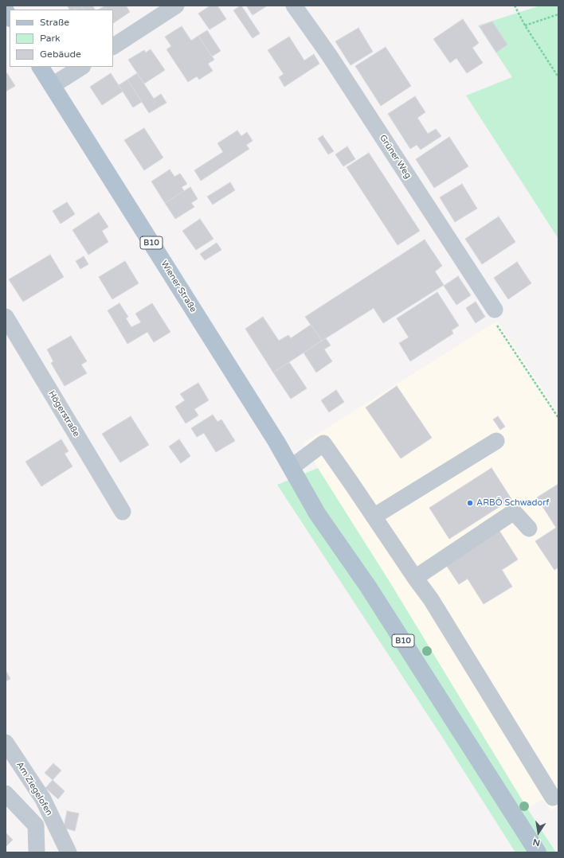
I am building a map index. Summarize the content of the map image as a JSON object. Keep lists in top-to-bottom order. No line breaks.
{"streets":{"main road":["B10","Wiener Straße"],"street":["Grüner Weg","Högerstraße","Am Ziegelofen"]},"crossings":[["B10","Wiener Straße"]],"places":["ARBÖ Schwadorf"],"legend":["Straße","Park","Gebäude"],"north":"bottom"}
